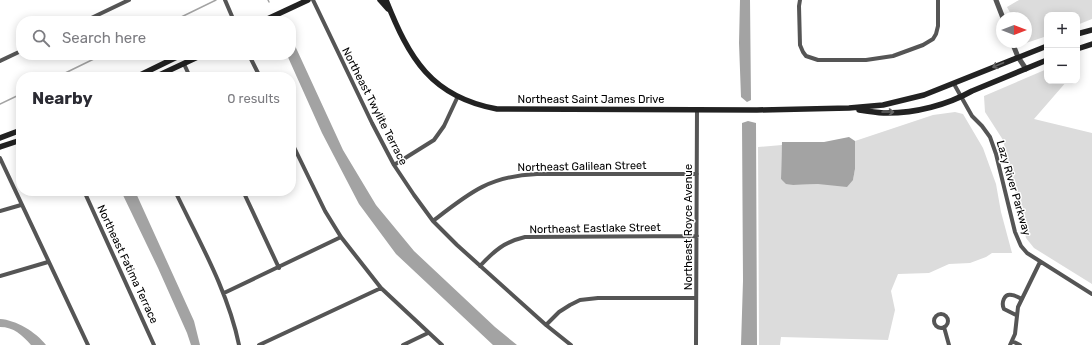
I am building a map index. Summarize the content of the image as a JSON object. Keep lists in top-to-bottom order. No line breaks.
{"streets":{"main road":["Northeast Saint James Drive"],"street":["Northeast Twylite Terrace","Northeast Galilean Street","Lazy River Parkway","Northeast Royce Avenue","Northeast Eastlake Street","Northeast Fatima Terrace"]},"crossings":[["Northeast Saint James Drive","Lazy River Parkway"],["Northeast Saint James Drive","Northeast Royce Avenue"],["Northeast Twylite Terrace","Northeast Galilean Street"],["Northeast Twylite Terrace","Northeast Eastlake Street"],["Northeast Galilean Street","Northeast Royce Avenue"],["Northeast Royce Avenue","Northeast Eastlake Street"]],"north":"right","page":{"map_buttons":["+","−"],"search":"Search here","heading":["Nearby","0 results"]}}
